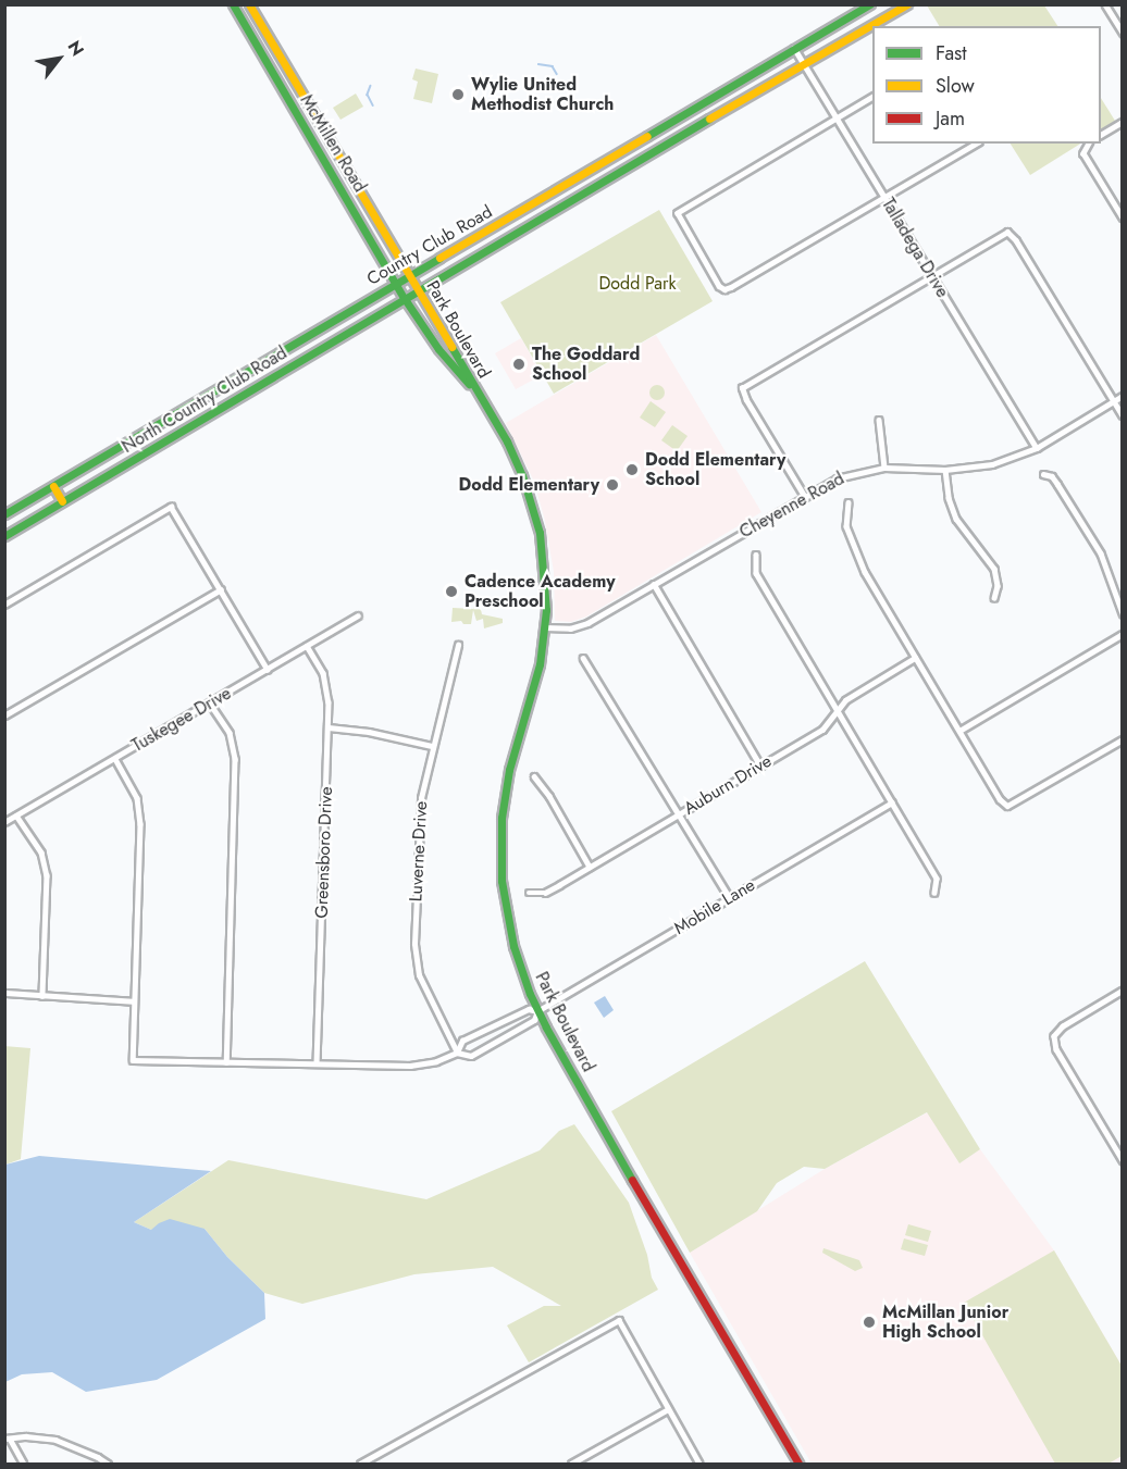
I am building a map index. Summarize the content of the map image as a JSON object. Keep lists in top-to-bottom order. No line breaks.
{"streets":{"main road":["McMillen Road","Country Club Road","Park Boulevard","North Country Club Road"],"street":["Talladega Drive","Cheyenne Road","Tuskegee Drive","Auburn Drive","Luverne Drive","Greensboro Drive","Mobile Lane"]},"crossings":[["McMillen Road","Country Club Road"],["McMillen Road","Park Boulevard"],["McMillen Road","North Country Club Road"],["Country Club Road","Talladega Drive"],["Country Club Road","Park Boulevard"],["Country Club Road","North Country Club Road"],["Talladega Drive","Cheyenne Road"],["Park Boulevard","North Country Club Road"],["Park Boulevard","Cheyenne Road"],["Park Boulevard","Mobile Lane"],["Tuskegee Drive","Greensboro Drive"]],"parks":["Dodd Park"],"places":["Wylie United Methodist Church","The Goddard School","Dodd Elementary School","Dodd Elementary","Cadence Academy Preschool","McMillan Junior High School"],"legend":["Fast","Slow","Jam"],"north":"top right"}
